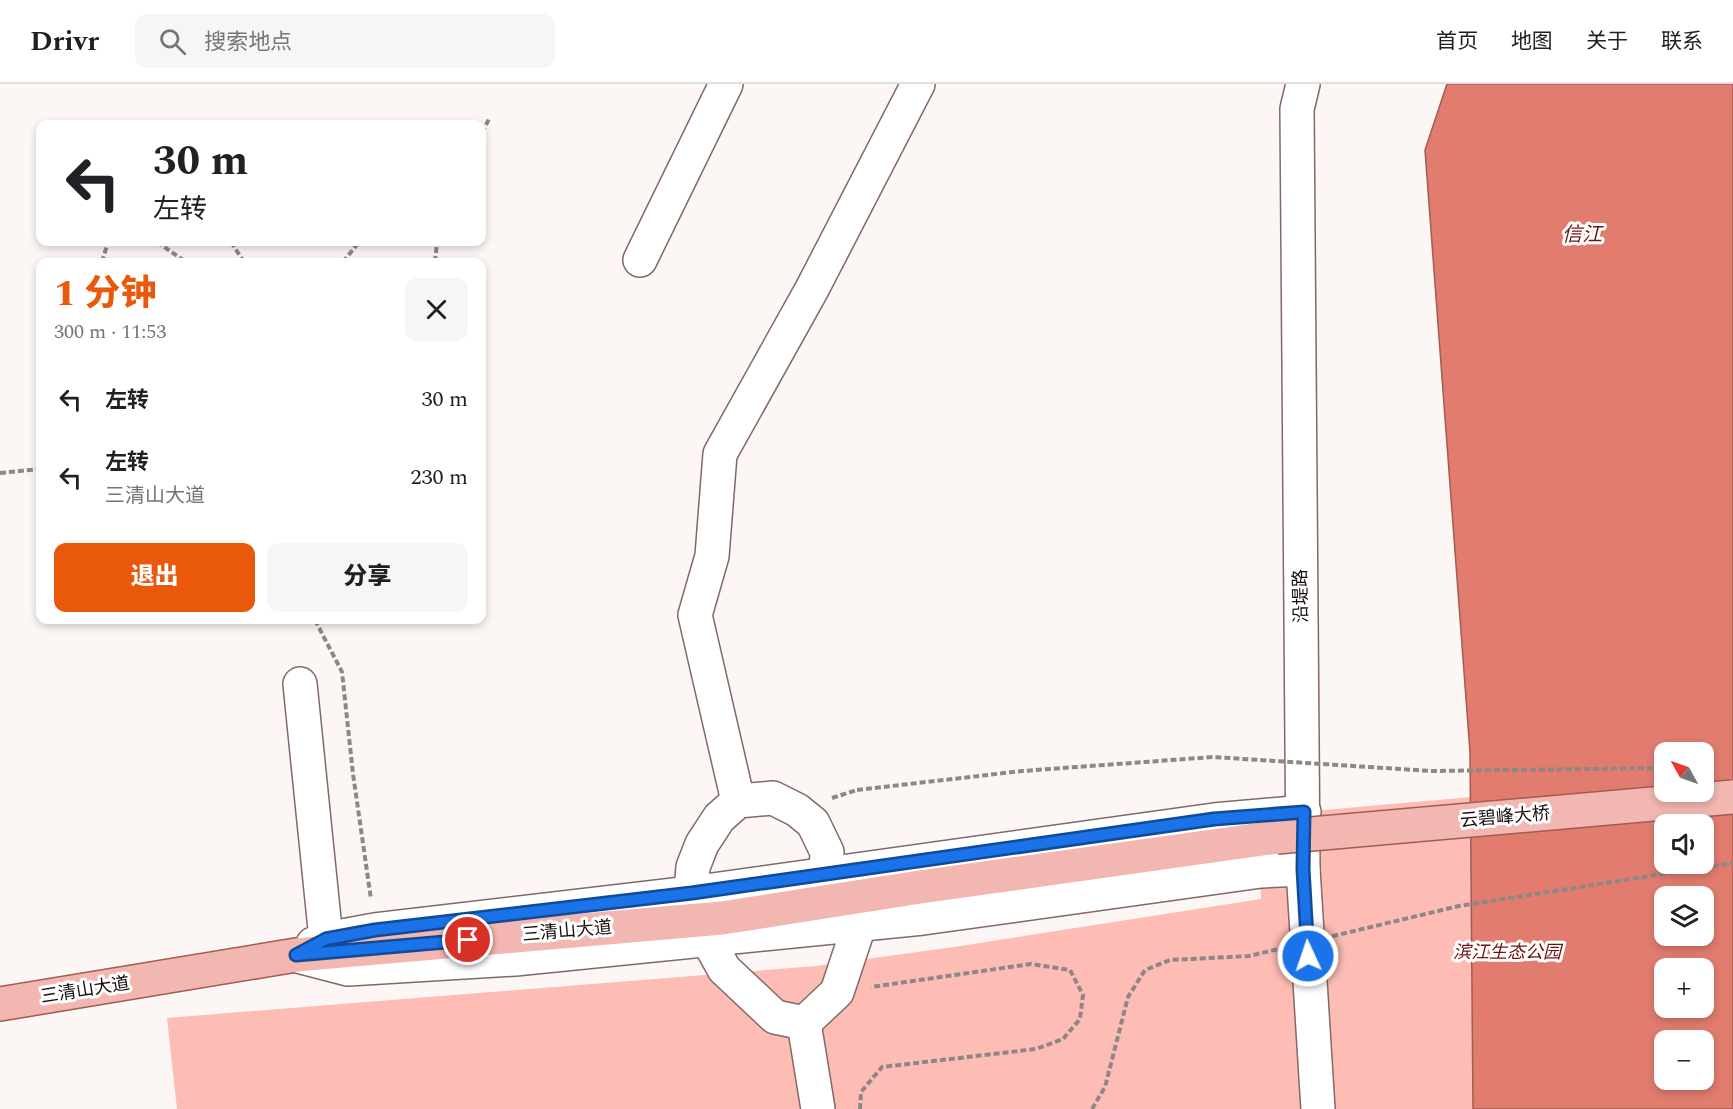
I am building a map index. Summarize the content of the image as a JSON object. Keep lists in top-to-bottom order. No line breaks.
{"streets":{"main road":["云碧峰大桥","三清山大道"],"street":["沿堤路"]},"crossings":[["云碧峰大桥","三清山大道"]],"water":["信江"],"parks":["滨江生态公园"],"north":"top left","page":{"header":"Drivr","search":"搜索地点","nav":["首页","地图","关于","联系"],"turn":["30 m","左转"],"heading":["1 分钟","300 m · 11:53"],"list":[{"name":"左转","value":"30 m"},{"name":"左转","note":"三清山大道","value":"230 m"}],"buttons":["退出","分享"],"map_buttons":["+","−"]}}
